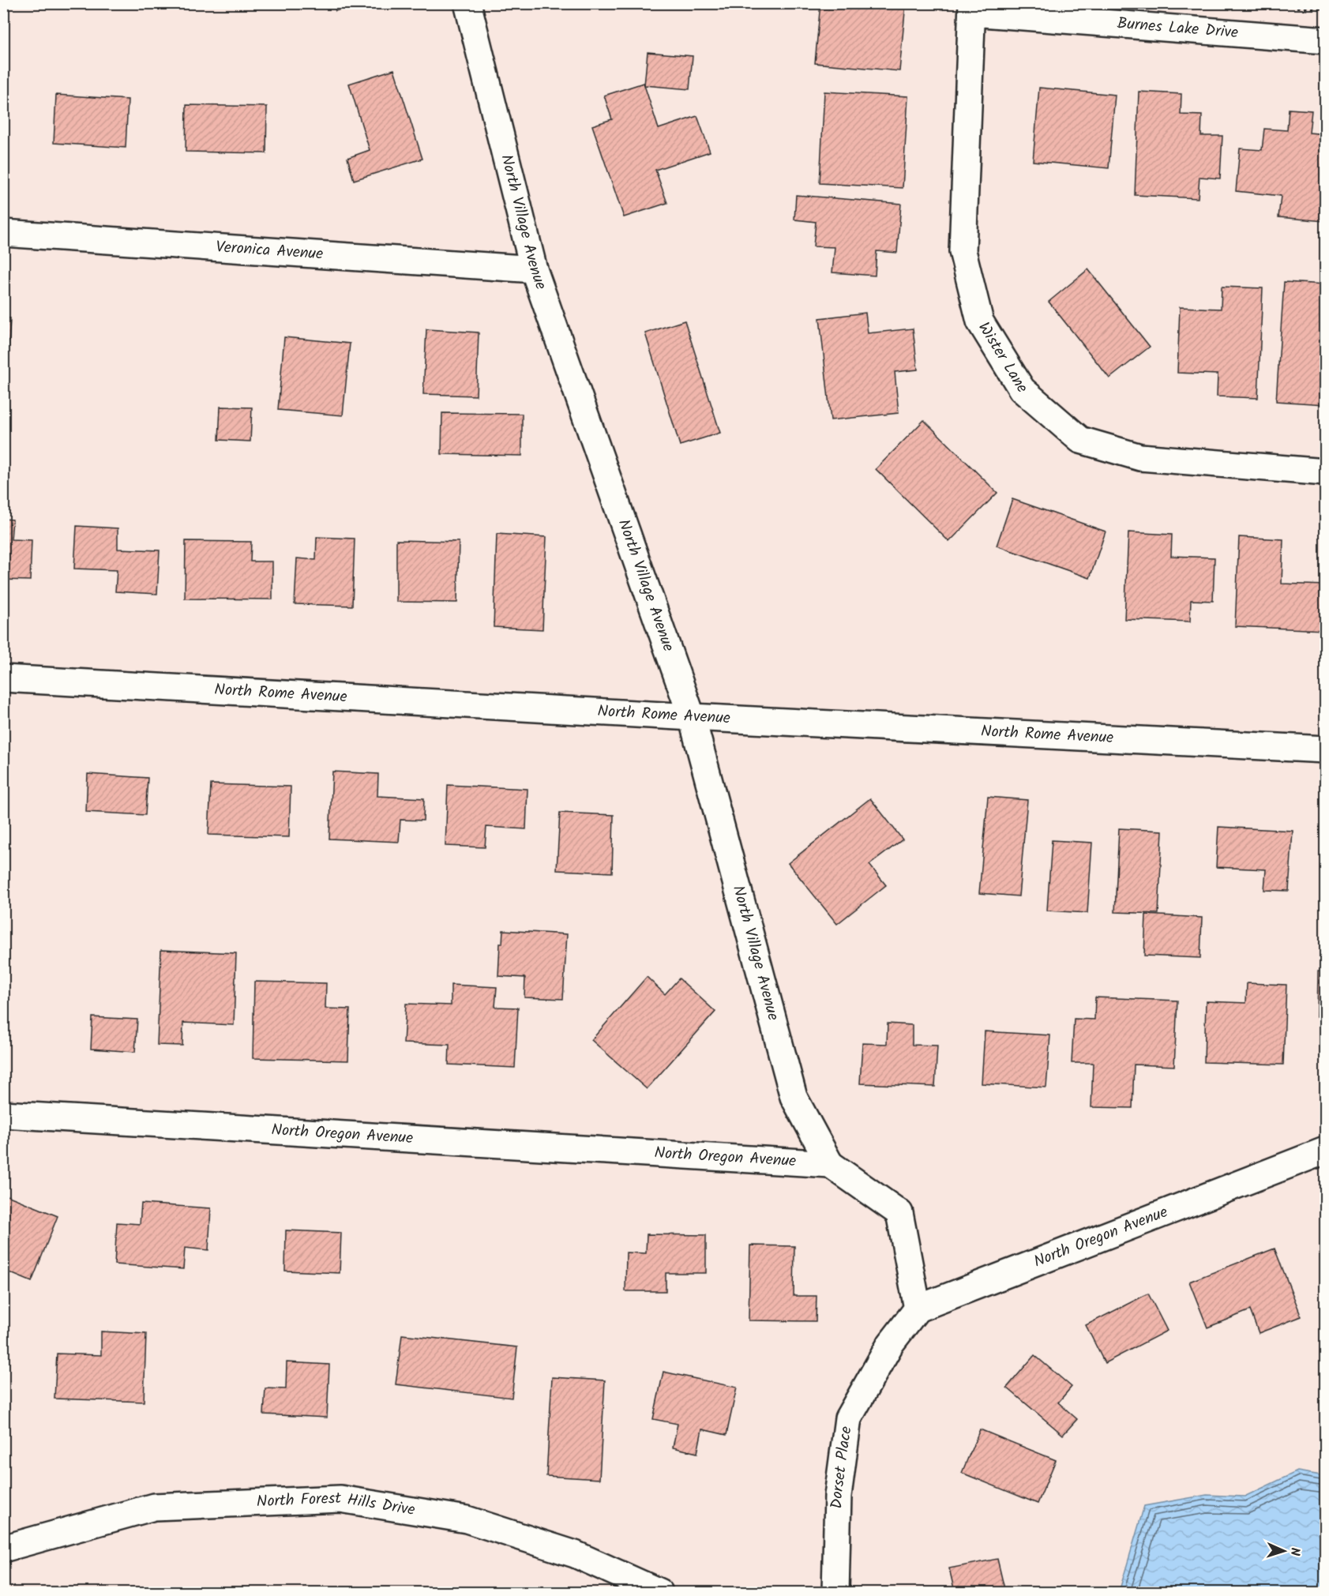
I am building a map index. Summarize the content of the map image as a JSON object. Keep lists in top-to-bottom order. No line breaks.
{"streets":{"street":["Burnes Lake Drive","North Village Avenue","Veronica Avenue","Wister Lane","North Rome Avenue","North Oregon Avenue","Dorset Place","North Forest Hills Drive"]},"crossings":[["Burnes Lake Drive","Wister Lane"],["North Village Avenue","Veronica Avenue"],["North Village Avenue","North Rome Avenue"],["North Village Avenue","North Oregon Avenue"],["North Oregon Avenue","Dorset Place"]],"north":"right"}
